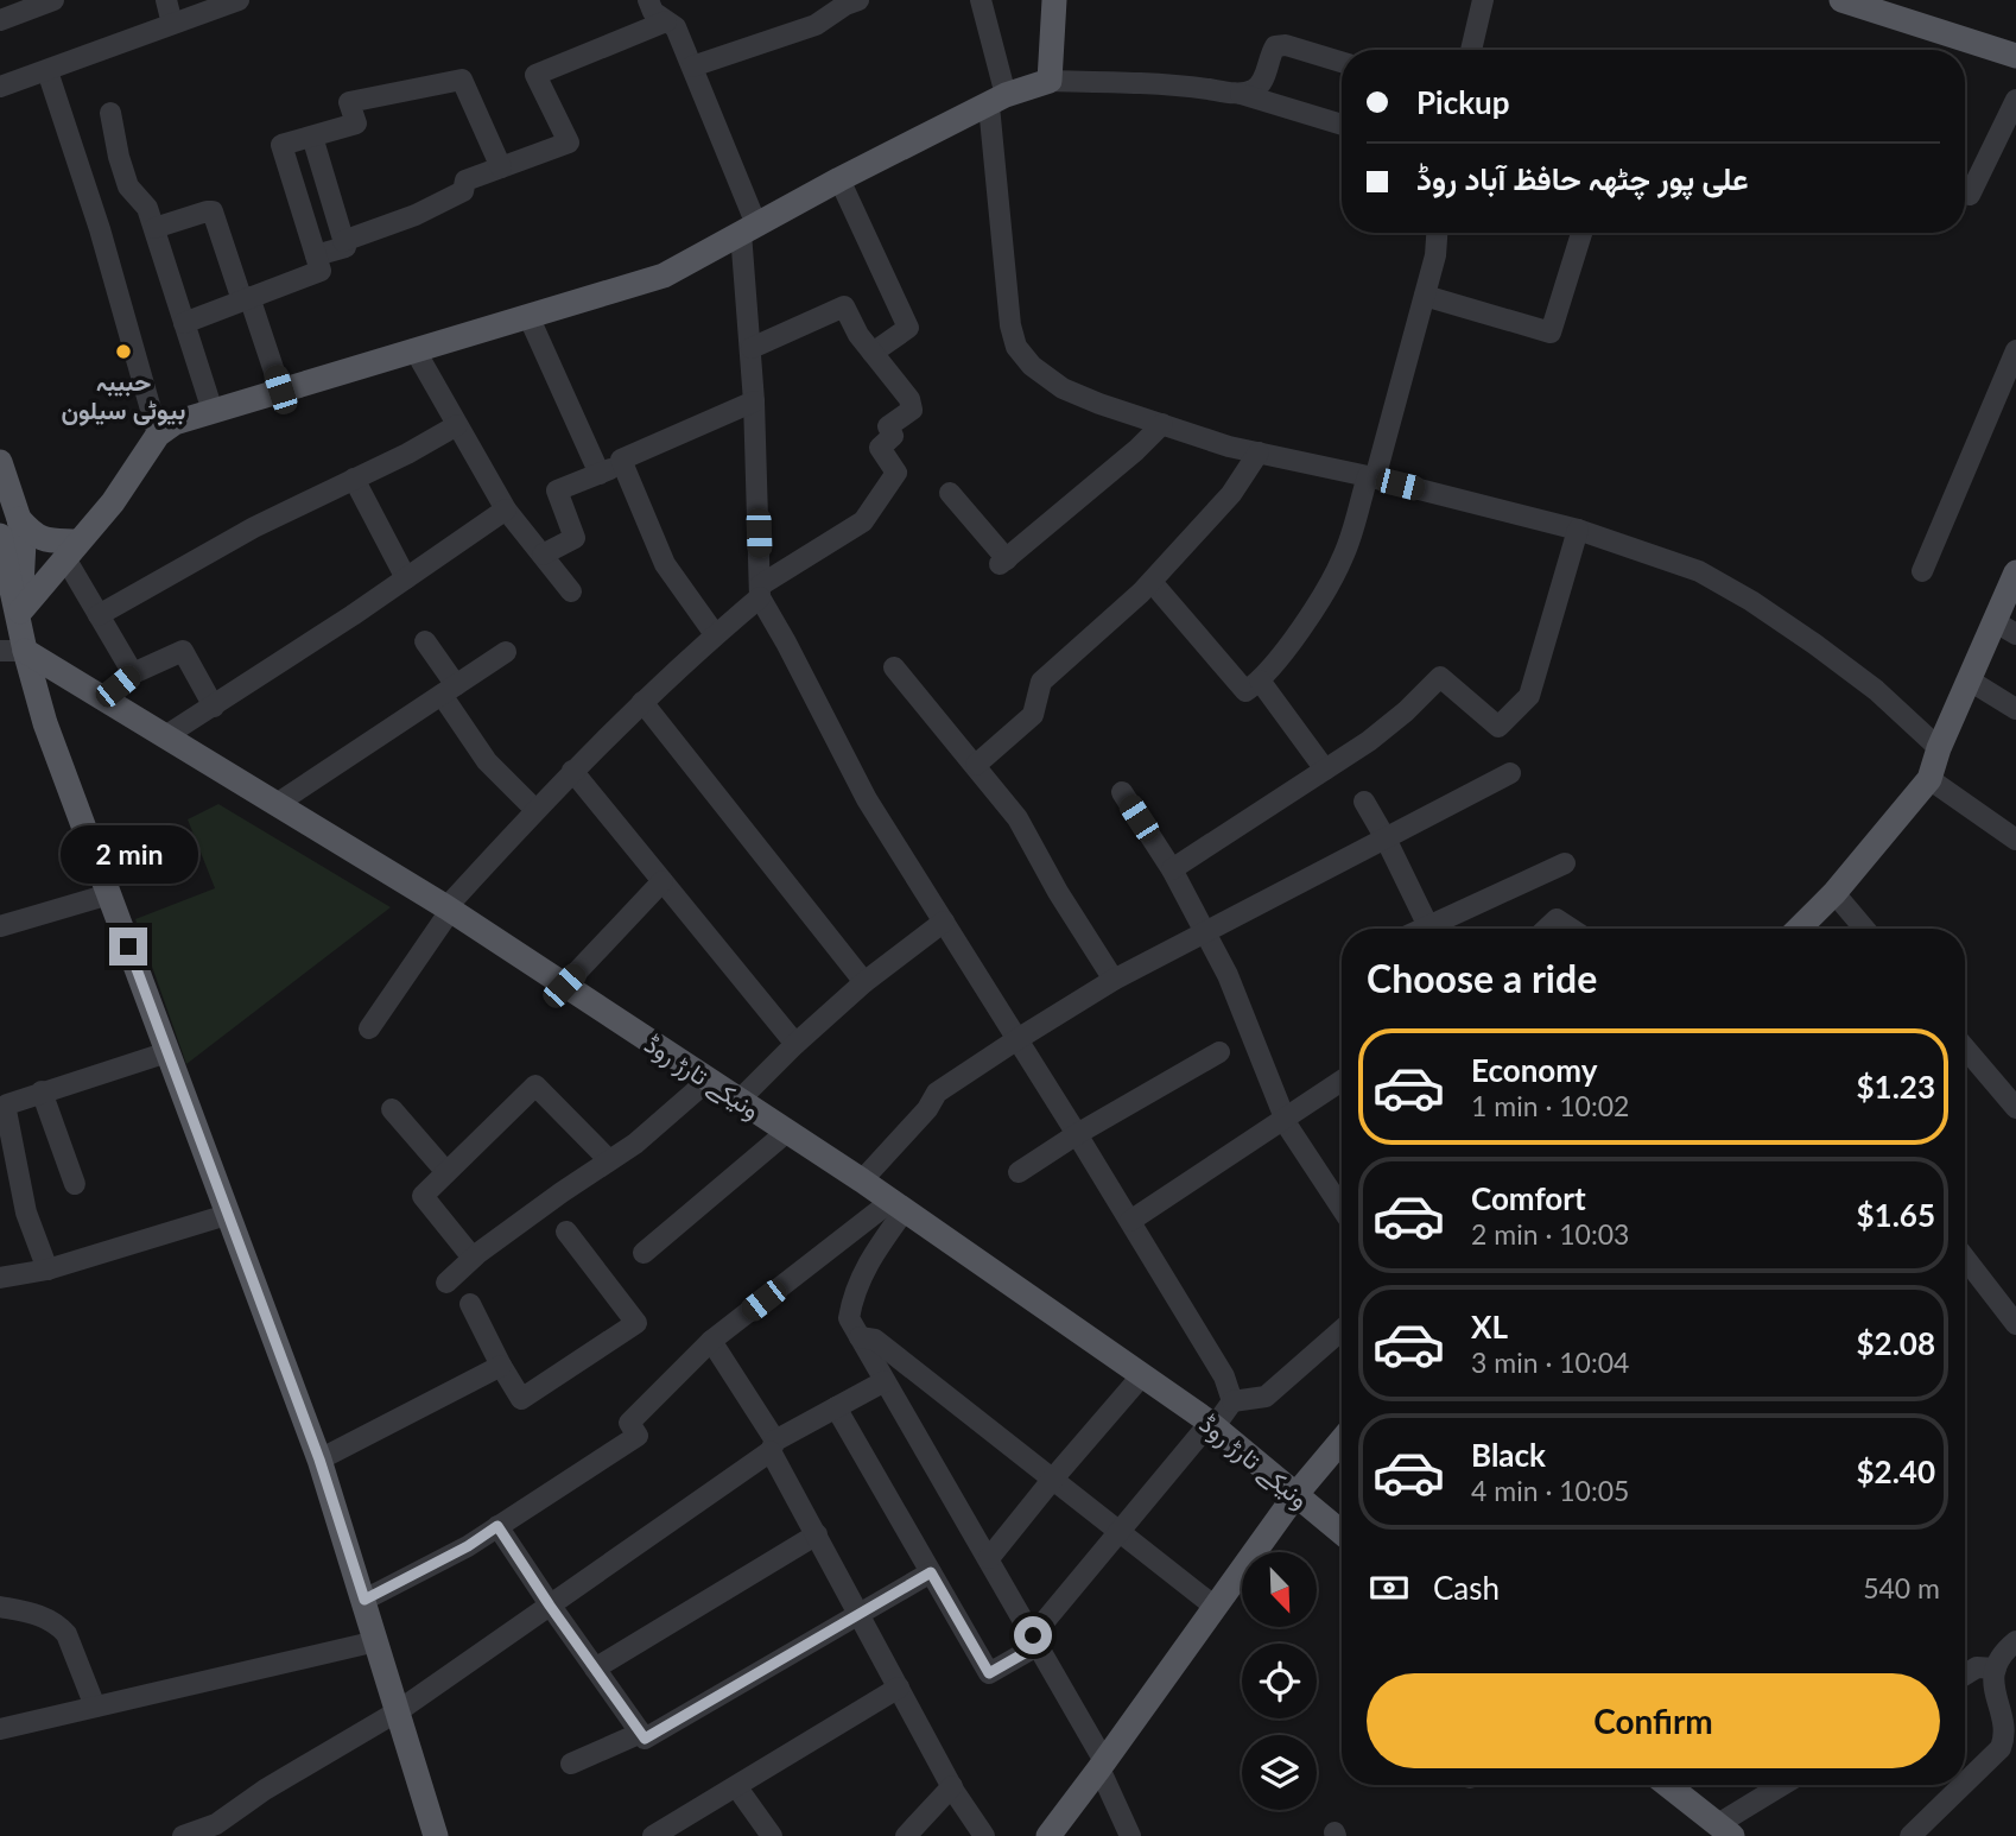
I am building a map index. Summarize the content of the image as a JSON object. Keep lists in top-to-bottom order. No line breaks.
{"streets":{"main road":["ونیکے تارڑ روڈ"]},"places":["حبیبہ بیوٹی سیلون"],"north":"bottom right","page":{"banner":["Pickup","علی پور چٹھہ حافظ آباد روڈ"],"bubble":"2 min","heading":"Choose a ride","list":[{"name":"Economy","note":"1 min · 10:02","value":"$1.23"},{"name":"Comfort","note":"2 min · 10:03","value":"$1.65"},{"name":"XL","note":"3 min · 10:04","value":"$2.08"},{"name":"Black","note":"4 min · 10:05","value":"$2.40"}],"pay":["Cash","540 m"],"buttons":"Confirm"}}
